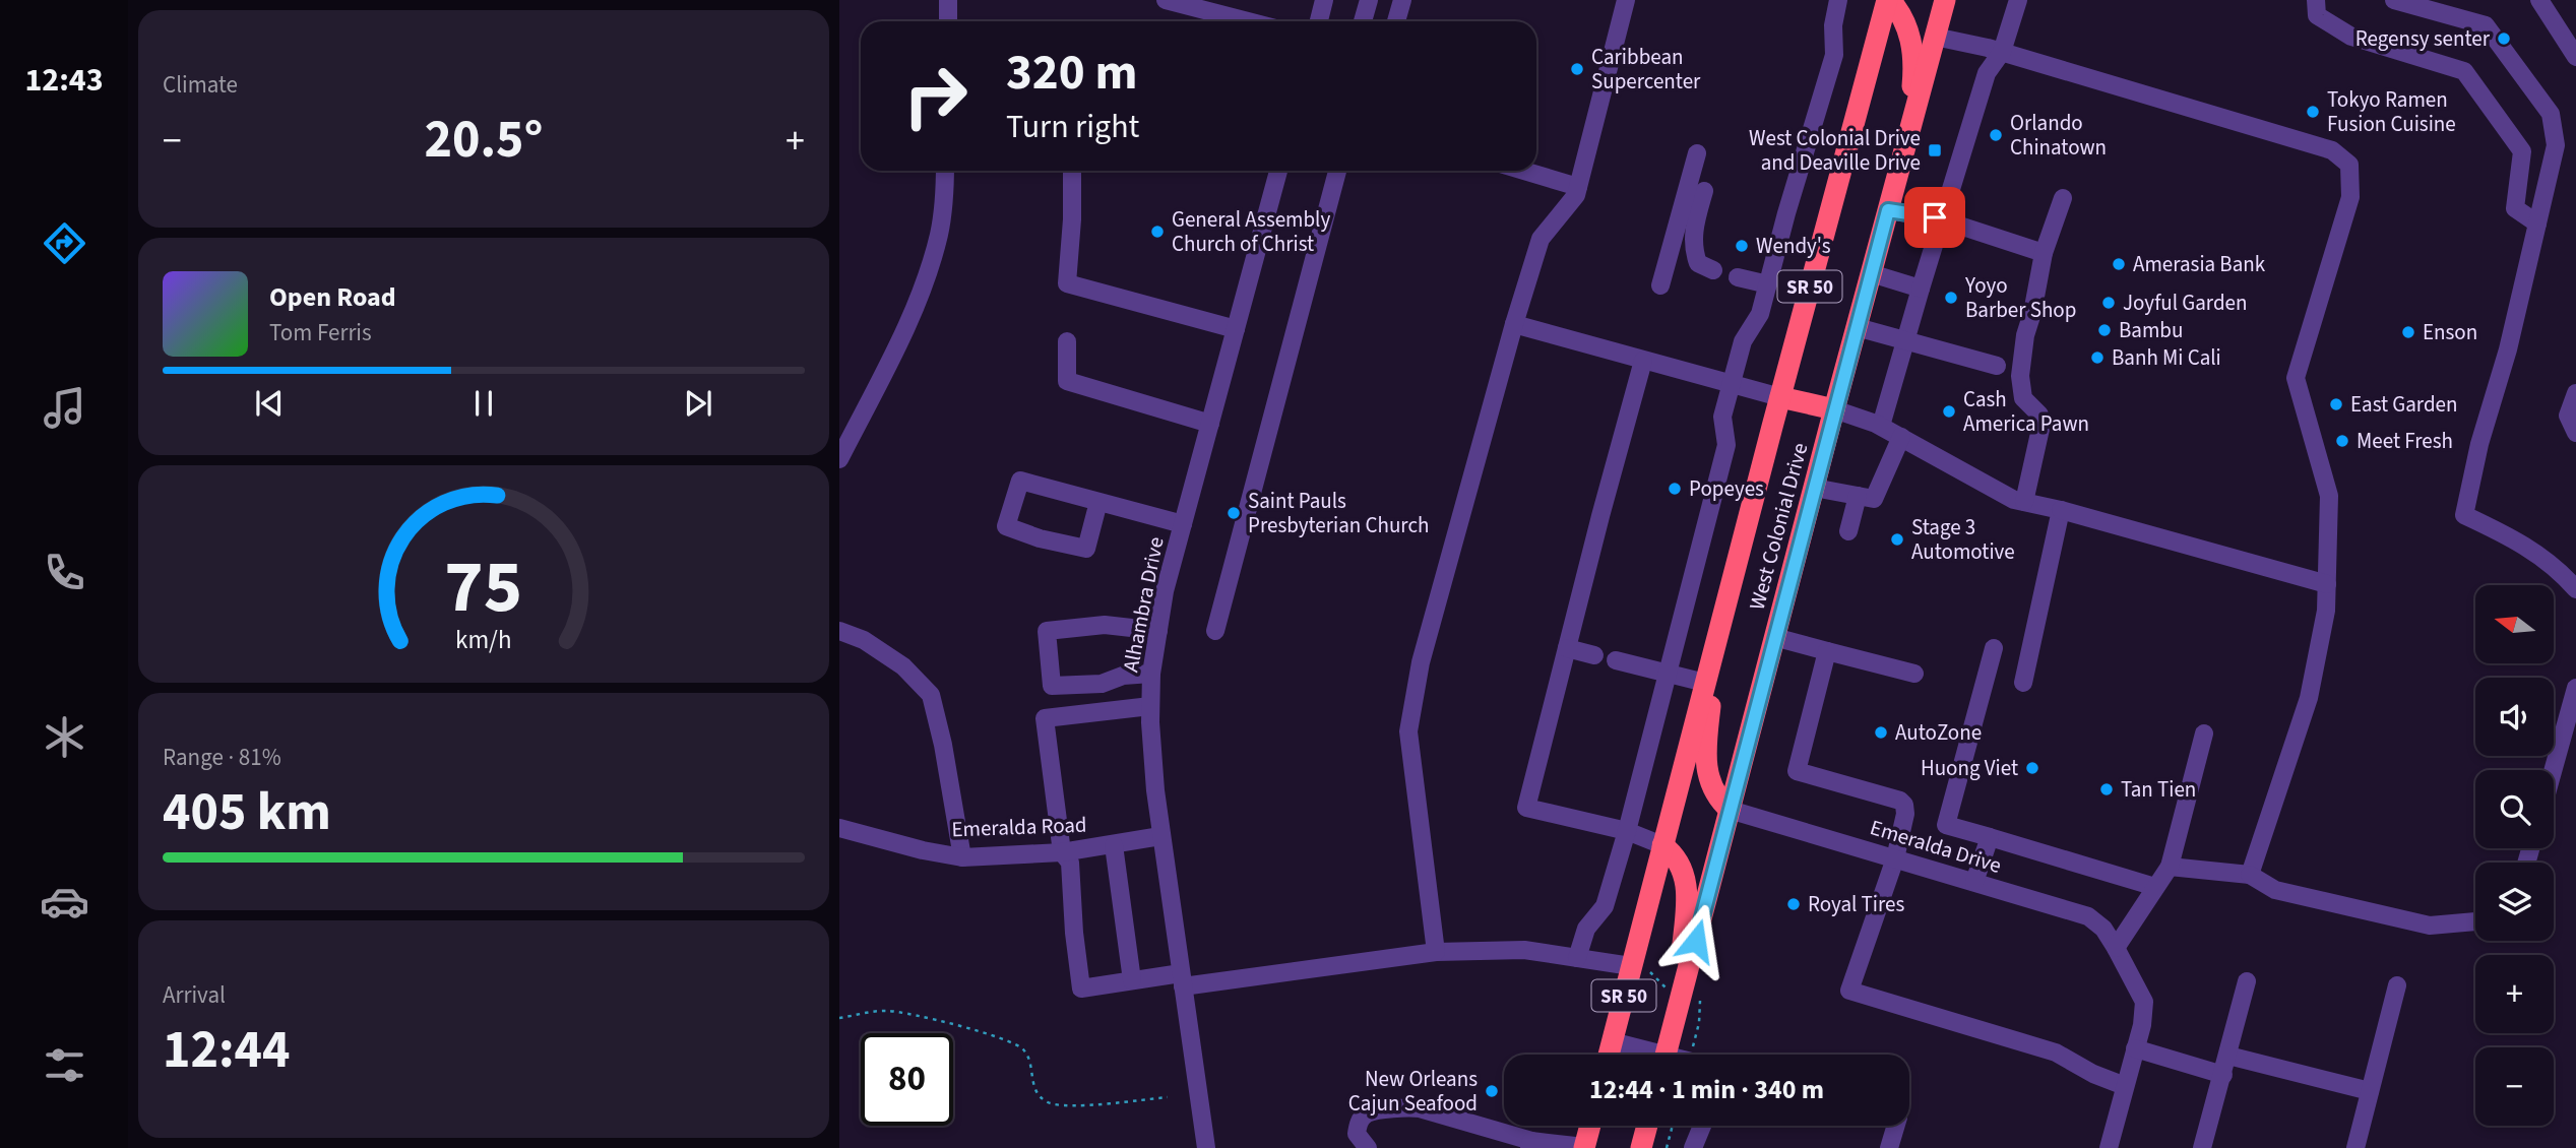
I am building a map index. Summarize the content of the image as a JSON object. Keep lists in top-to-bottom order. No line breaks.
{"streets":{"highway":["SR 50","West Colonial Drive"],"street":["Alhambra Drive","Emeralda Road","Emeralda Drive"]},"crossings":[["West Colonial Drive","Emeralda Drive"],["Alhambra Drive","Emeralda Road"]],"places":{"other":["Regensy senter","Caribbean Supercenter","Tokyo Ramen Fusion Cuisine","Orlando Chinatown","General Assembly Church of Christ","Wendy's","Amerasia Bank","Yoyo Barber Shop","Joyful Garden","Bambu","Enson","Banh Mi Cali","East Garden","Cash America Pawn","Meet Fresh","Popeyes","Saint Pauls Presbyterian Church","Stage 3 Automotive","AutoZone","Huong Viet","Tan Tien","Royal Tires","New Orleans Cajun Seafood"],"transit":["West Colonial Drive and Deaville Drive"]},"north":"left","page":{"tabs":"12:43","tile":["Climate",["Range · 81%","405 km"],["Arrival","12:44"]],"turn":["320 m","Turn right"],"heat":["−","20.5°","+"],"song":["Open Road","Tom Ferris"],"map_buttons":["+","−"],"limit":"80","trip":"12:44 · 1 min · 340 m","gauge":["75","km/h"]}}
